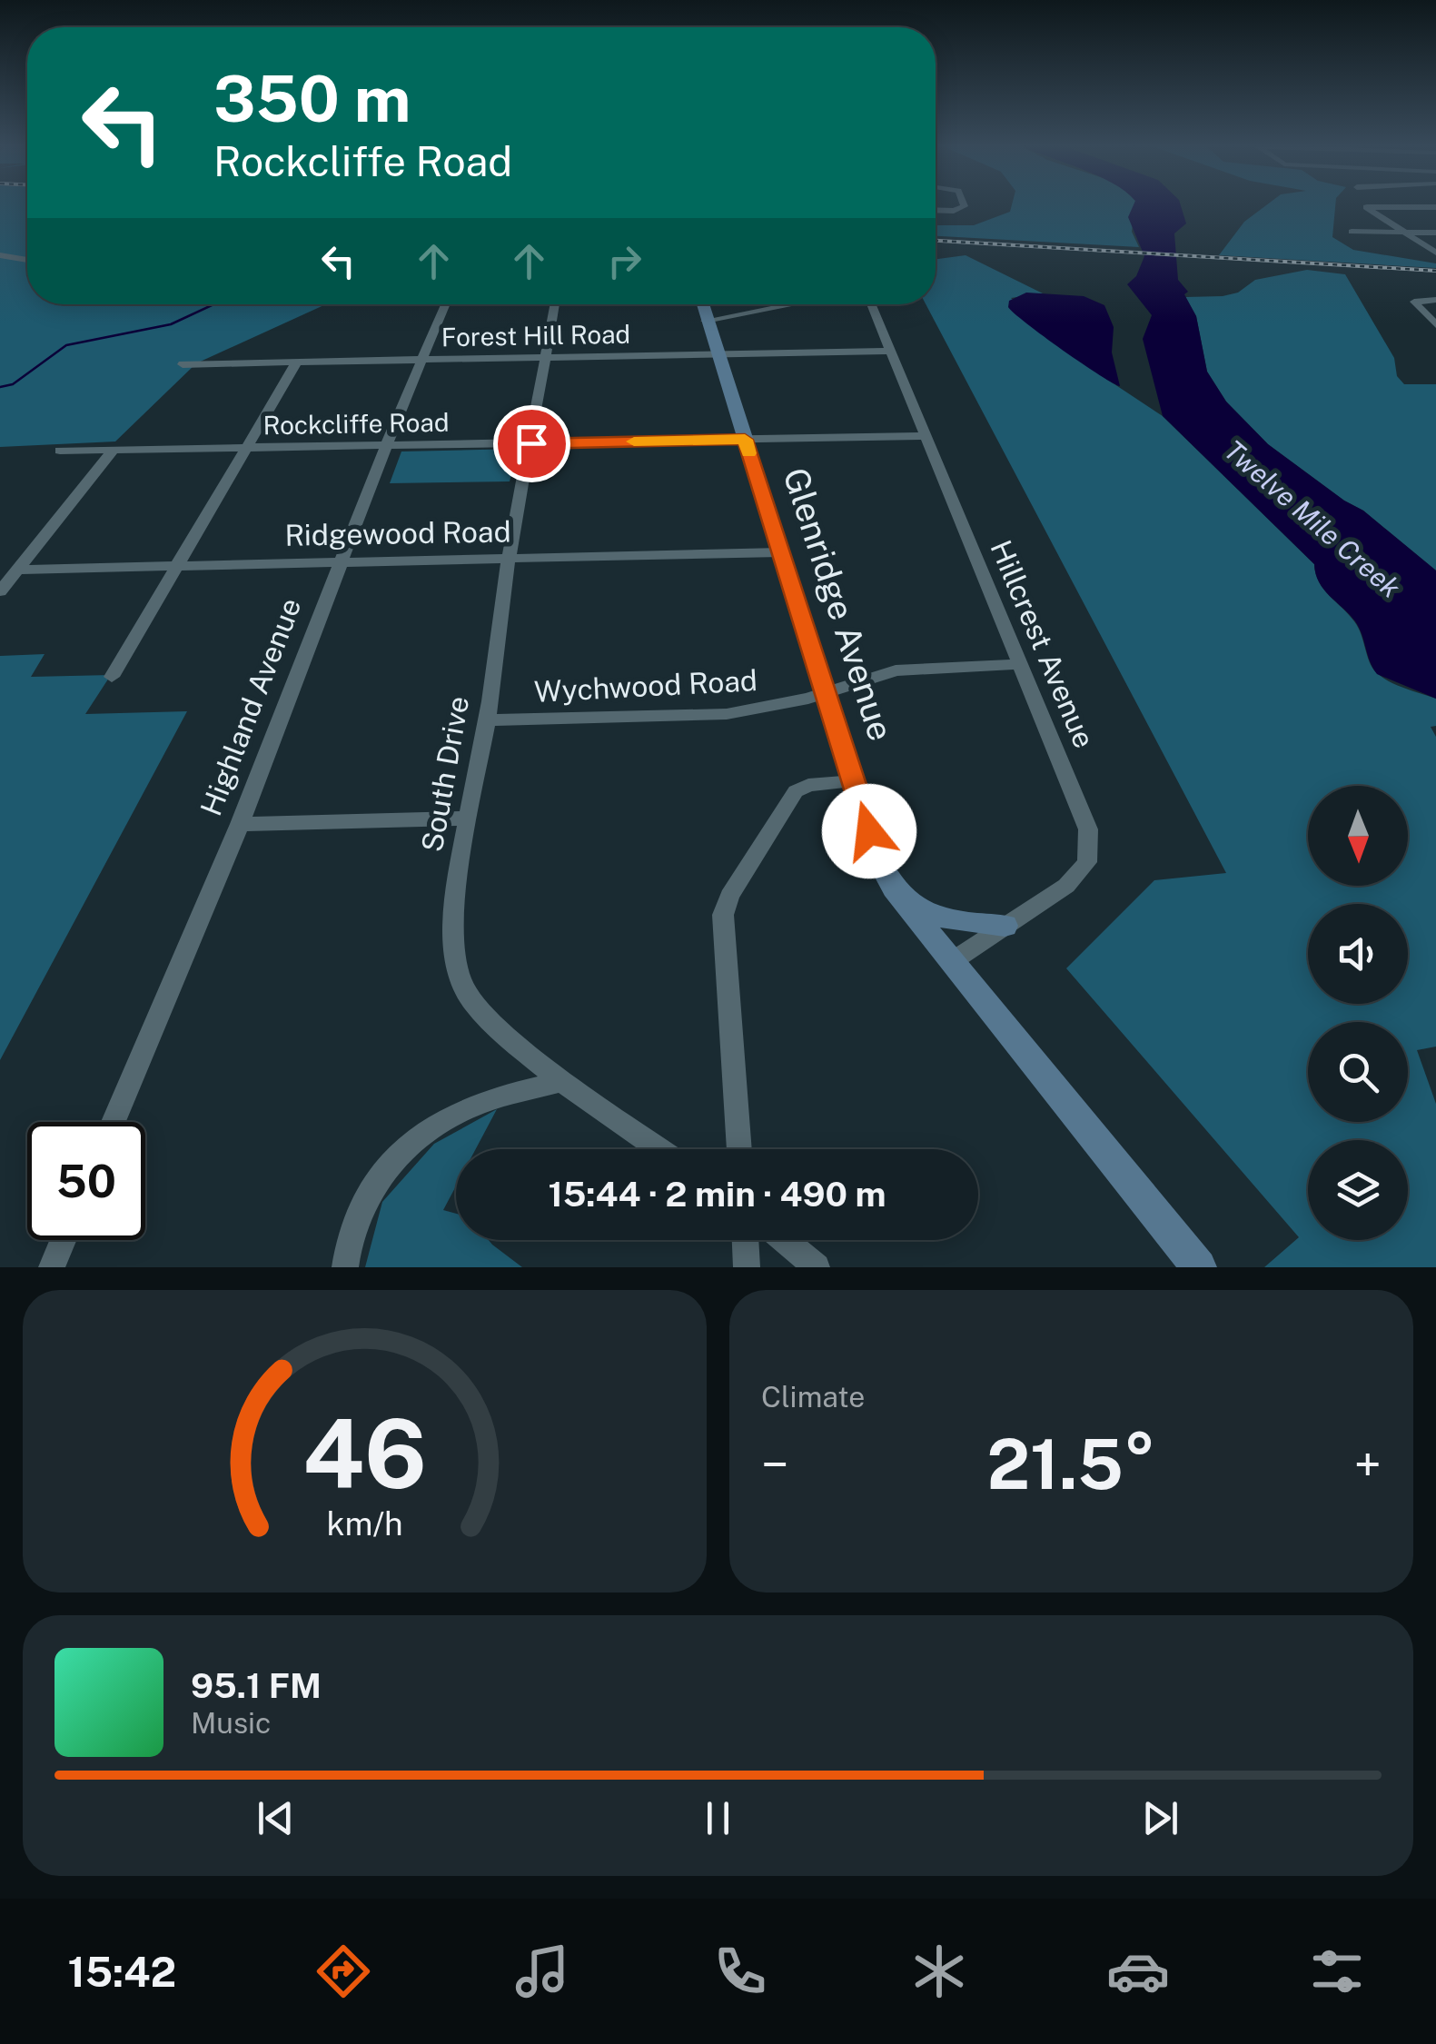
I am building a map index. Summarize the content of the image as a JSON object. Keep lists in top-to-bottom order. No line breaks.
{"streets":{"main road":["Glenridge Avenue"],"street":["Forest Hill Road","Rockcliffe Road","Ridgewood Road","Hillcrest Avenue","Wychwood Road","Highland Avenue","South Drive"]},"crossings":[["Forest Hill Road","Glenridge Avenue"],["Forest Hill Road","Hillcrest Avenue"],["Forest Hill Road","Highland Avenue"],["Forest Hill Road","South Drive"],["Rockcliffe Road","Glenridge Avenue"],["Rockcliffe Road","Hillcrest Avenue"],["Rockcliffe Road","Highland Avenue"],["Rockcliffe Road","South Drive"],["Ridgewood Road","Glenridge Avenue"],["Ridgewood Road","Highland Avenue"],["Ridgewood Road","South Drive"],["Glenridge Avenue","Hillcrest Avenue"],["Glenridge Avenue","Wychwood Road"],["Hillcrest Avenue","Wychwood Road"],["Wychwood Road","South Drive"]],"water":["Twelve Mile Creek"],"north":"bottom","page":{"turn":["350 m","Rockcliffe Road"],"limit":"50","trip":"15:44 · 2 min · 490 m","tile":"Climate","heat":["−","21.5°","+"],"song":["95.1 FM","Music"],"tabs":"15:42","gauge":["46","km/h"]}}
